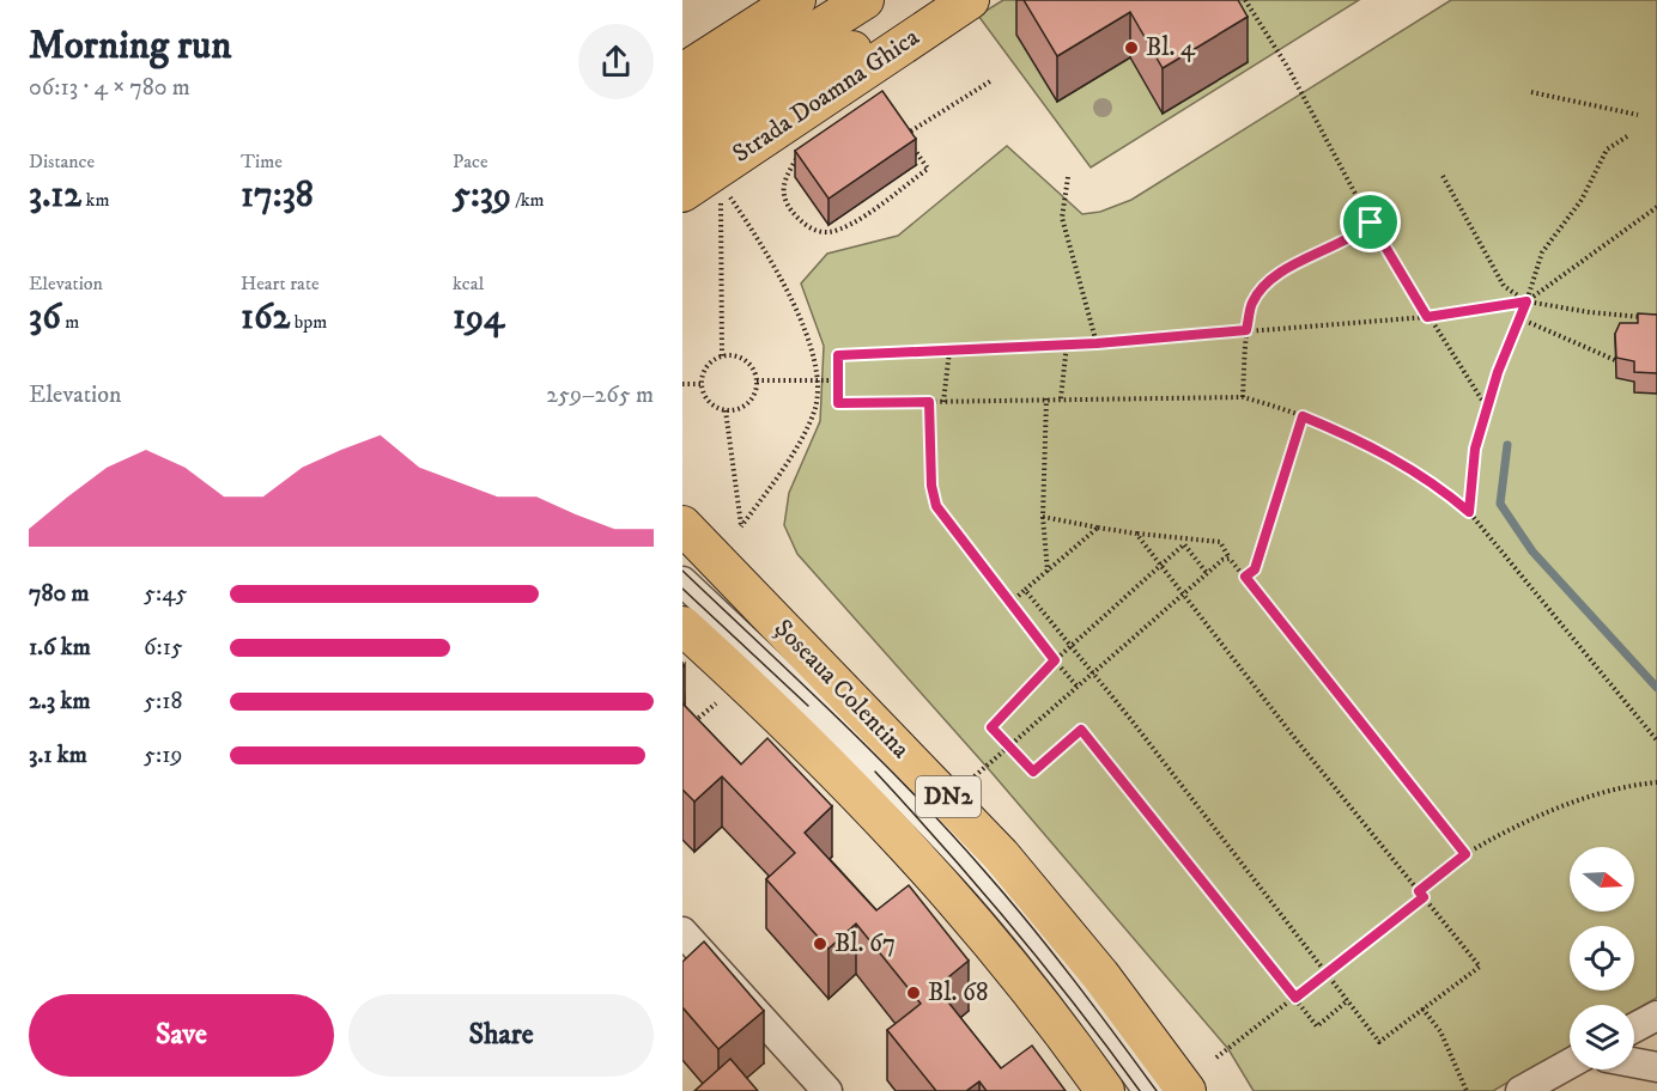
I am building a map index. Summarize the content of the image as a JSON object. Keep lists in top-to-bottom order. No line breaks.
{"streets":{"main road":["Strada Doamna Ghica","Șoseaua Colentina","DN2"]},"places":["Bl. 4","Bl. 67","Bl. 68"],"north":"right","page":{"heading":["Morning run","06:13 · 4 × 780 m"],"stats":[["Distance","3.12 km"],["Time","17:38"],["Pace","5:39 /km"],["Elevation","36 m"],["Heart rate","162 bpm"],["kcal","194"]],"chart":["Elevation","259–265 m"],"list":[{"name":"780 m","note":"5:45"},{"name":"1.6 km","note":"6:15"},{"name":"2.3 km","note":"5:18"},{"name":"3.1 km","note":"5:19"}],"buttons":["Save","Share"]}}
